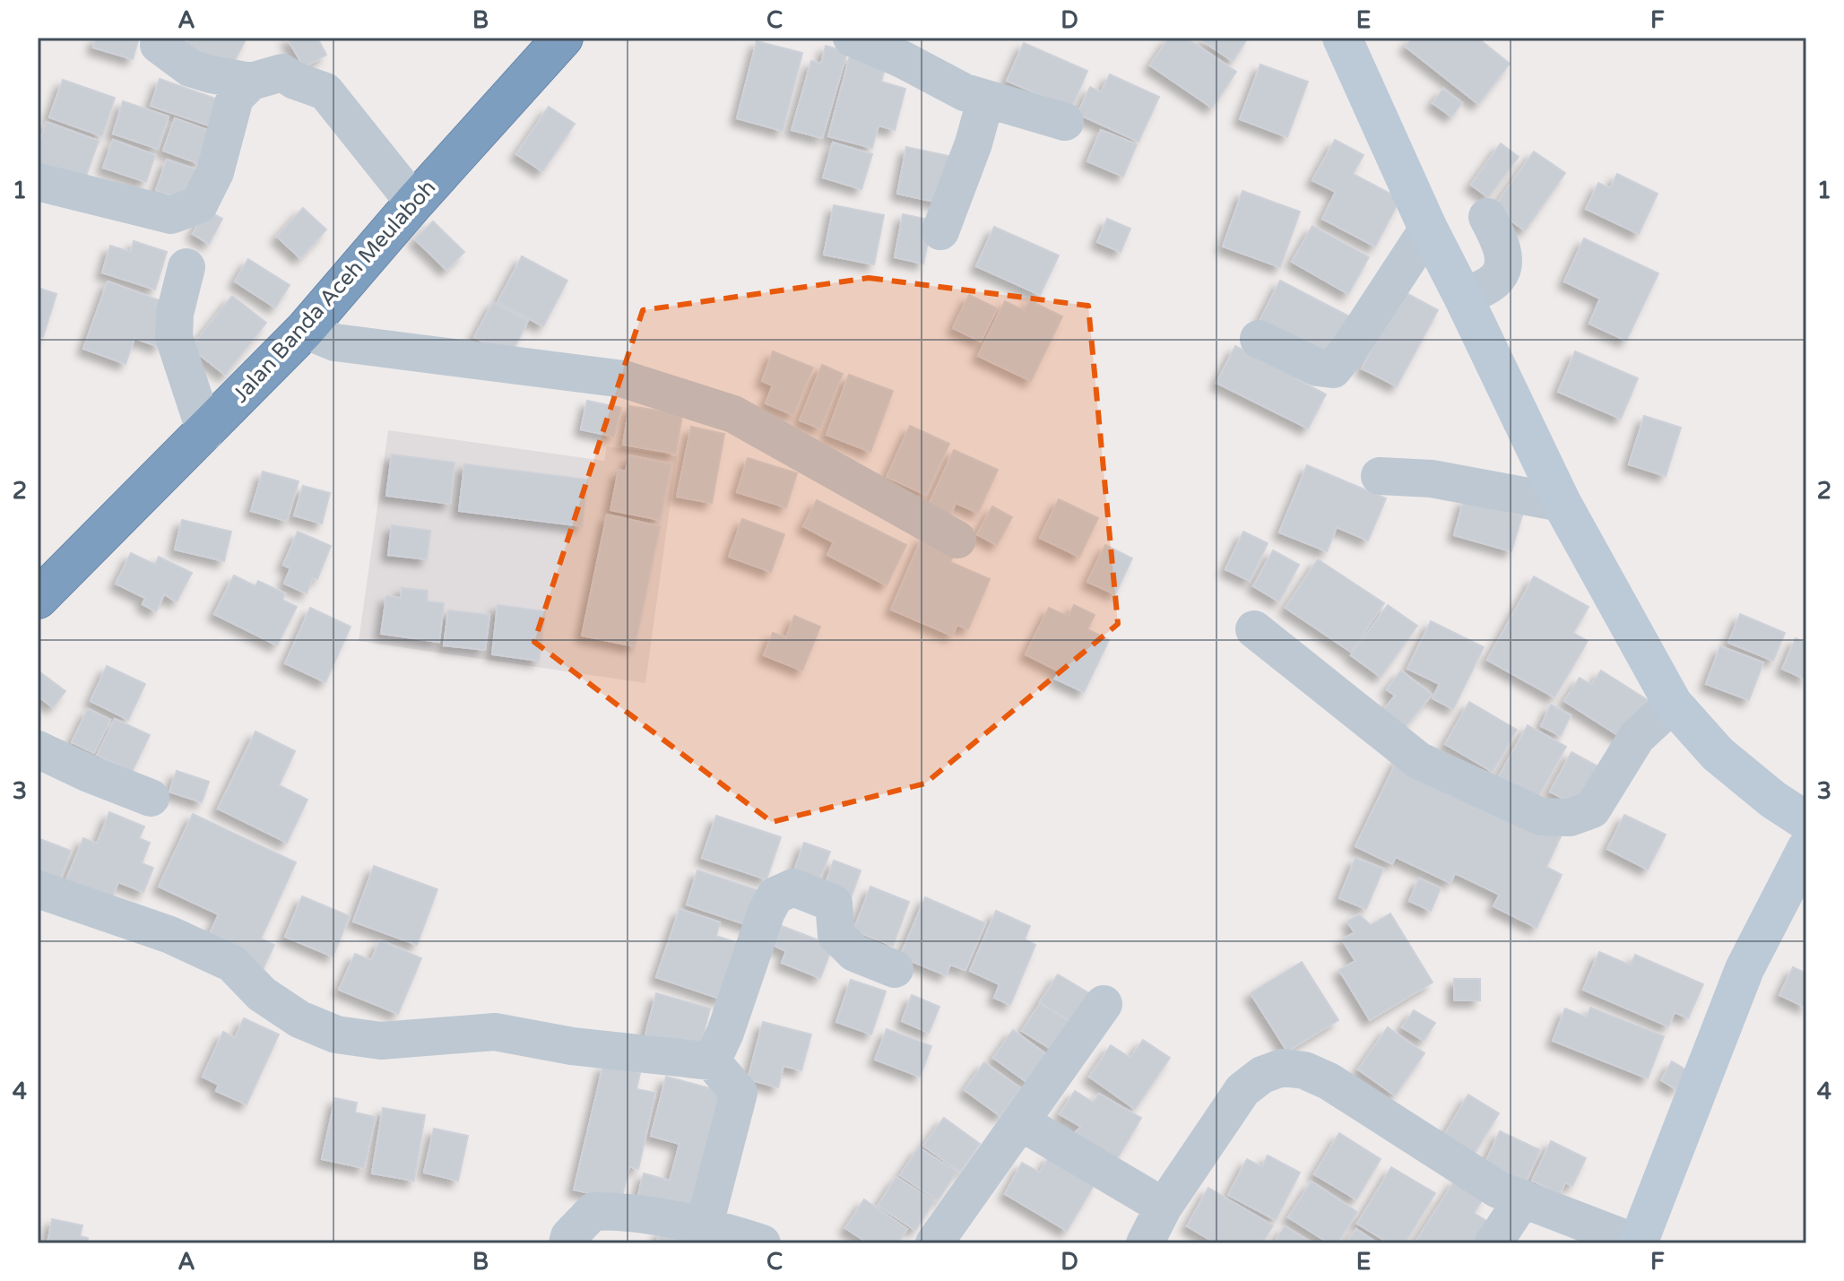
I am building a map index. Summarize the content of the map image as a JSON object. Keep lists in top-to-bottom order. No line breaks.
{"streets":{"highway":["Jalan Banda Aceh Meulaboh"]},"grid":{"columns":["A","B","C","D","E","F"],"rows":["1","2","3","4"]}}
